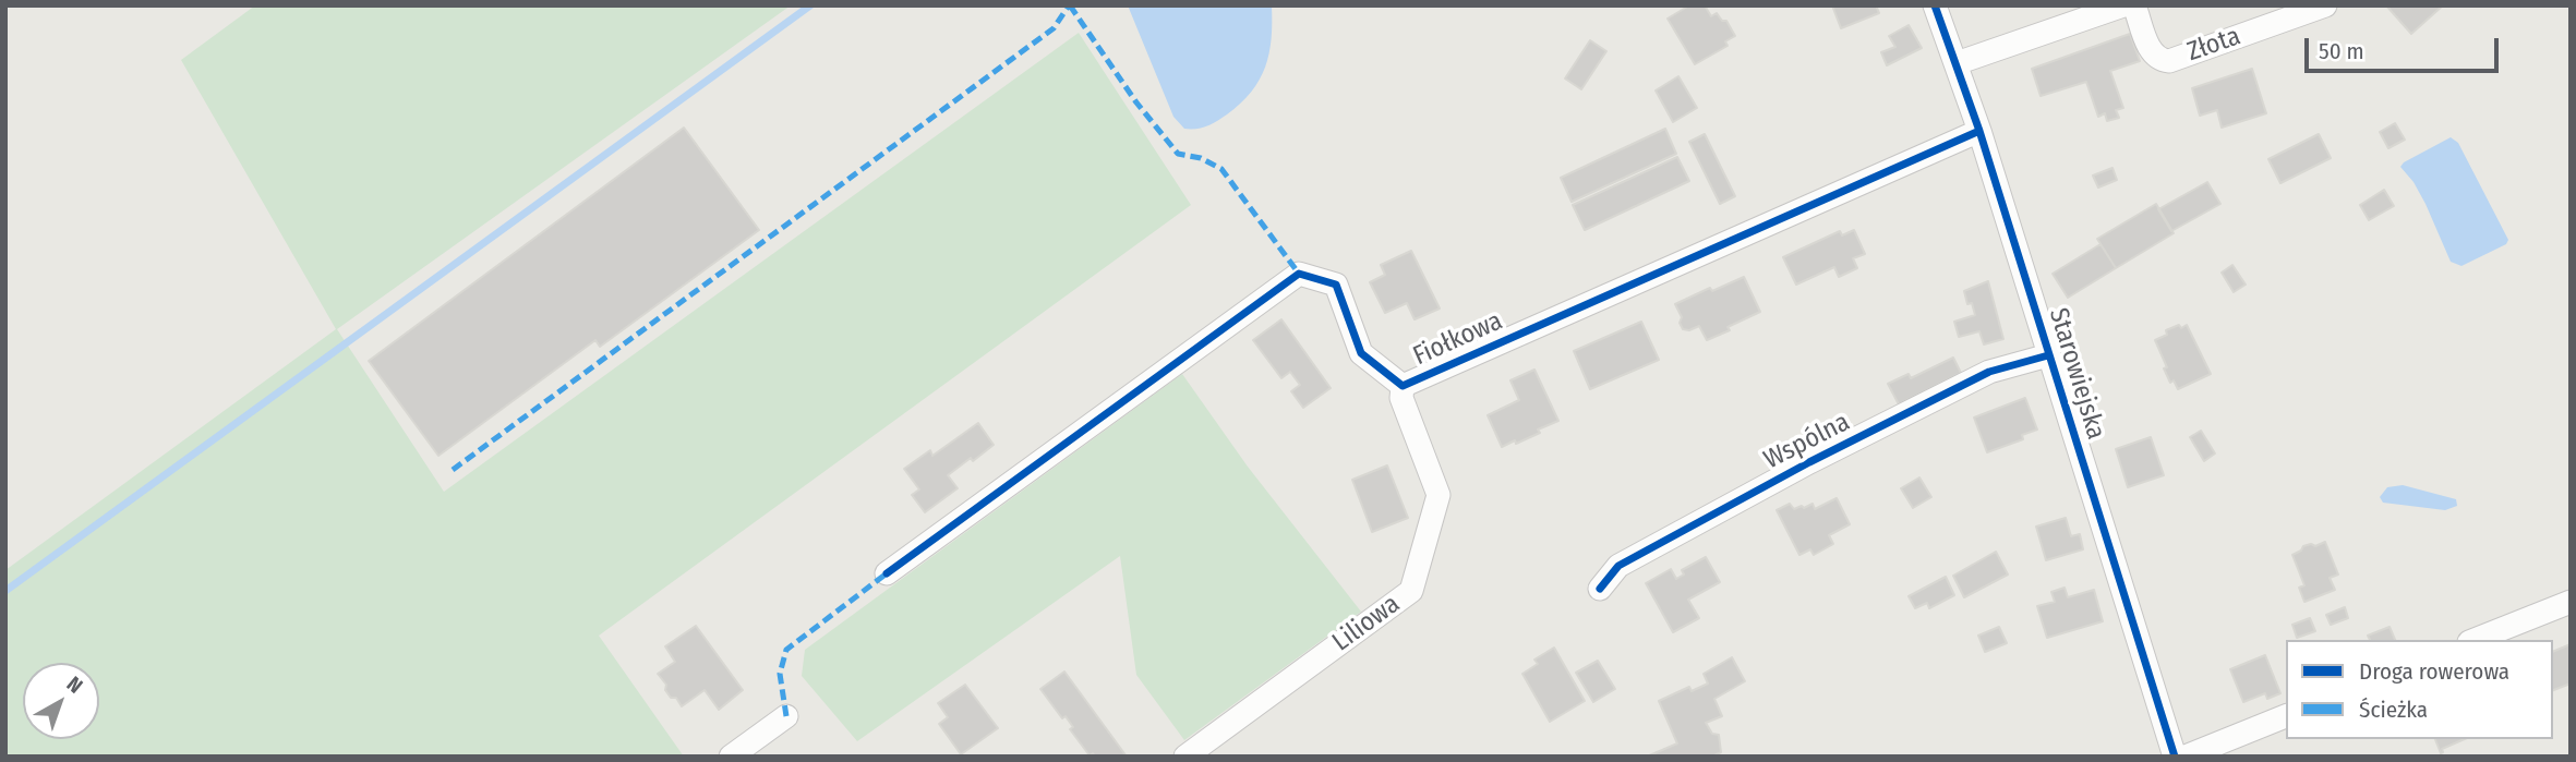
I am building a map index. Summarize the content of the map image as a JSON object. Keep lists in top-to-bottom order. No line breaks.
{"streets":{"street":["Złota","Fiołkowa","Starowiejska","Wspólna","Liliowa"]},"crossings":[["Fiołkowa","Starowiejska"],["Fiołkowa","Liliowa"],["Starowiejska","Wspólna"]],"legend":["Droga rowerowa","Ścieżka"],"scale_bar":"50 m","north":"top right"}
